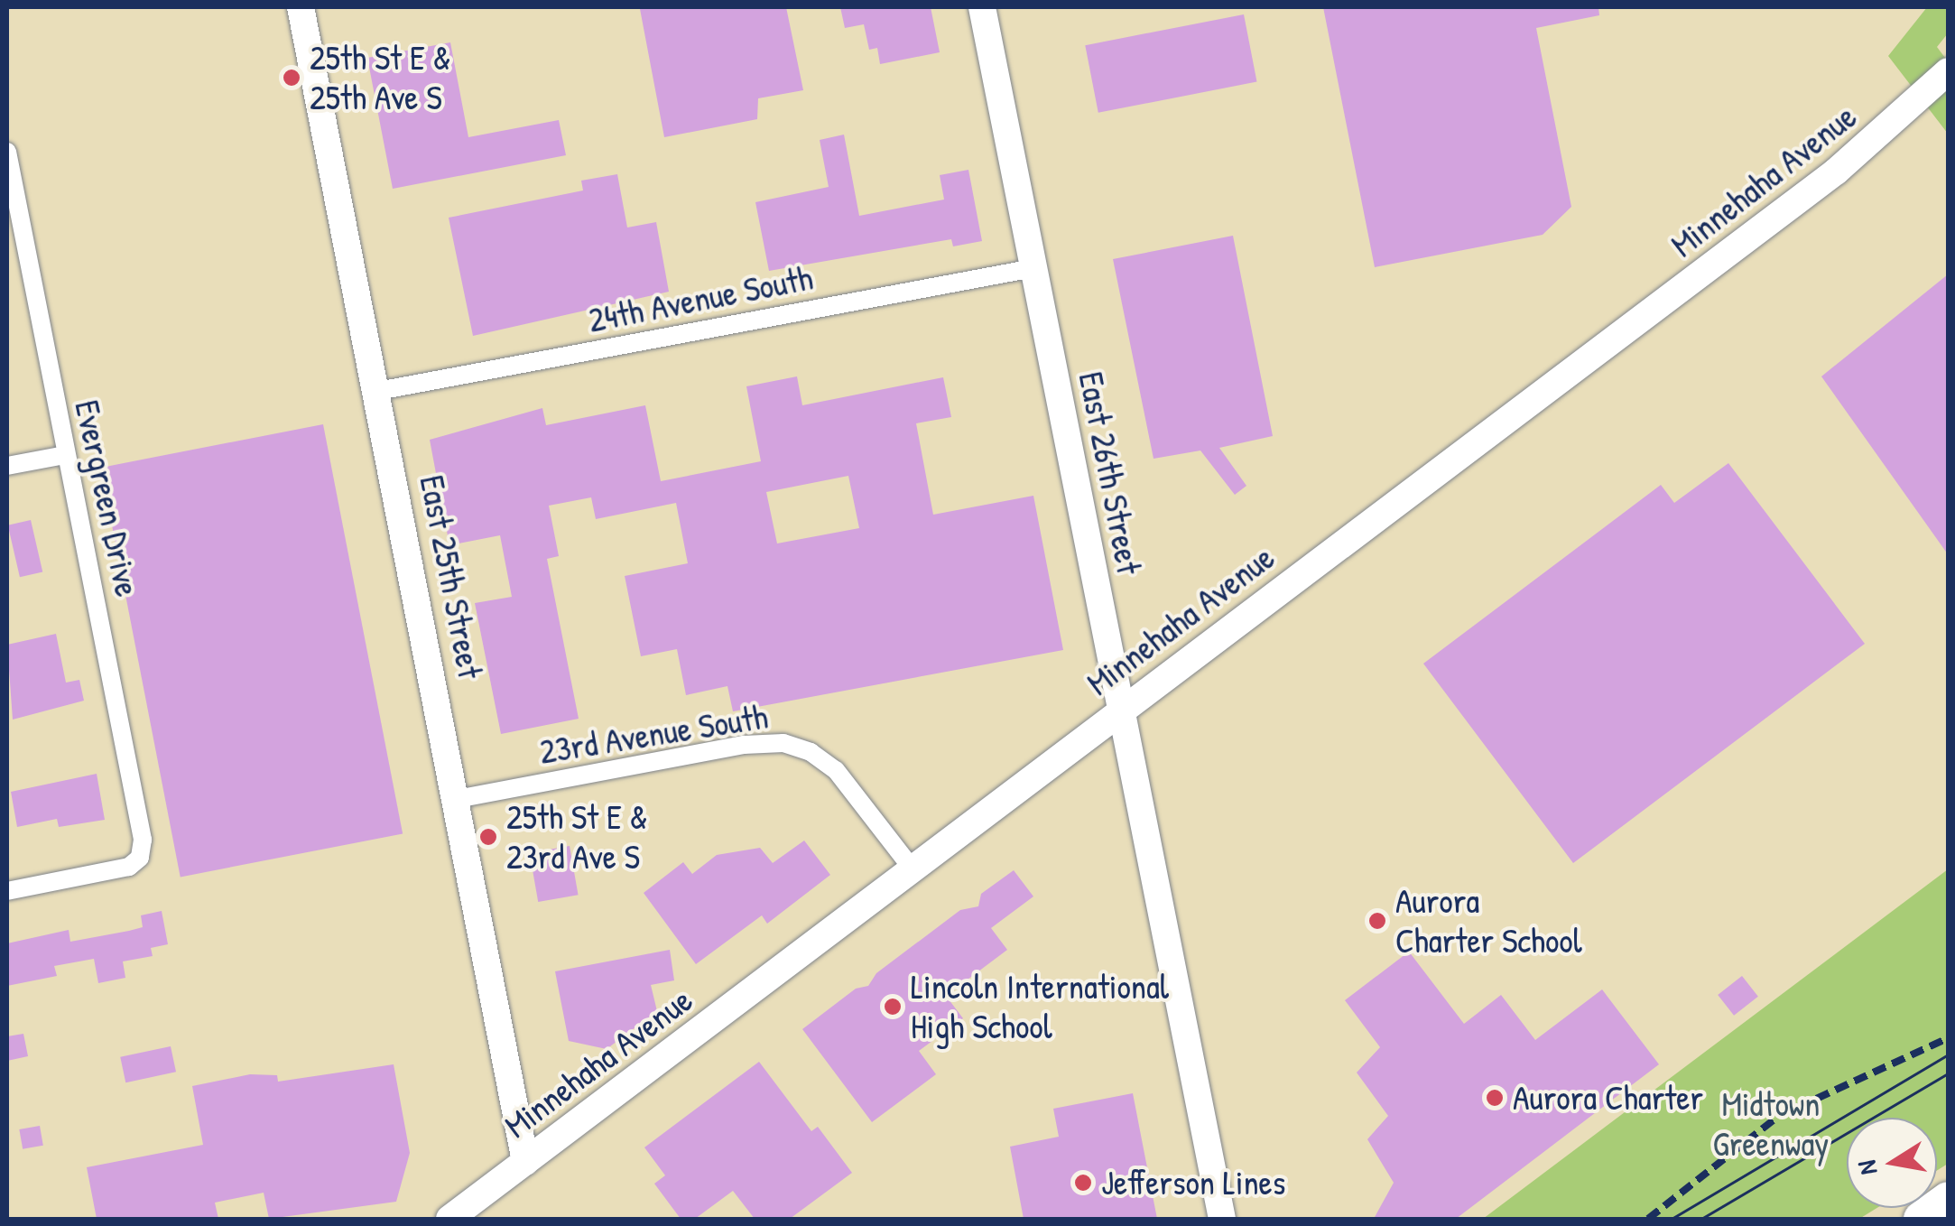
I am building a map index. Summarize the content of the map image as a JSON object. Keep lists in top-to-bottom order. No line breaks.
{"streets":{"street":["Minnehaha Avenue","24th Avenue South","East 26th Street","Evergreen Drive","East 25th Street","23rd Avenue South"]},"crossings":[["Minnehaha Avenue","East 26th Street"],["Minnehaha Avenue","East 25th Street"],["Minnehaha Avenue","23rd Avenue South"],["24th Avenue South","East 26th Street"],["24th Avenue South","East 25th Street"],["East 25th Street","23rd Avenue South"]],"parks":["Midtown Greenway"],"places":["25th St E & 25th Ave S","25th St E & 23rd Ave S","Aurora Charter School","Lincoln International High School","Aurora Charter","Jefferson Lines"],"north":"left"}
